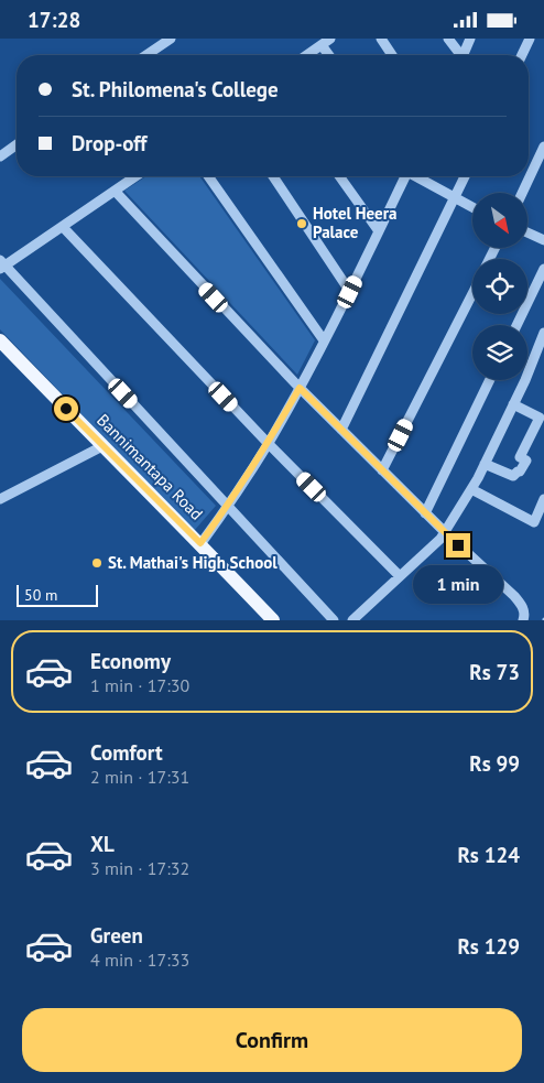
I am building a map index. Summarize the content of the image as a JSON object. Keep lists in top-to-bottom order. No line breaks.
{"streets":{"main road":["Bannimantapa Road"]},"places":["Hotel Heera Palace","St. Mathai's High School"],"scale_bar":"50 m","north":"bottom right","page":{"status":"17:28","banner":["St. Philomena's College","Drop-off"],"bubble":"1 min","scale":"50 m","list":[{"name":"Economy","note":"1 min · 17:30","value":"Rs 73"},{"name":"Comfort","note":"2 min · 17:31","value":"Rs 99"},{"name":"XL","note":"3 min · 17:32","value":"Rs 124"},{"name":"Green","note":"4 min · 17:33","value":"Rs 129"}],"buttons":"Confirm"}}
